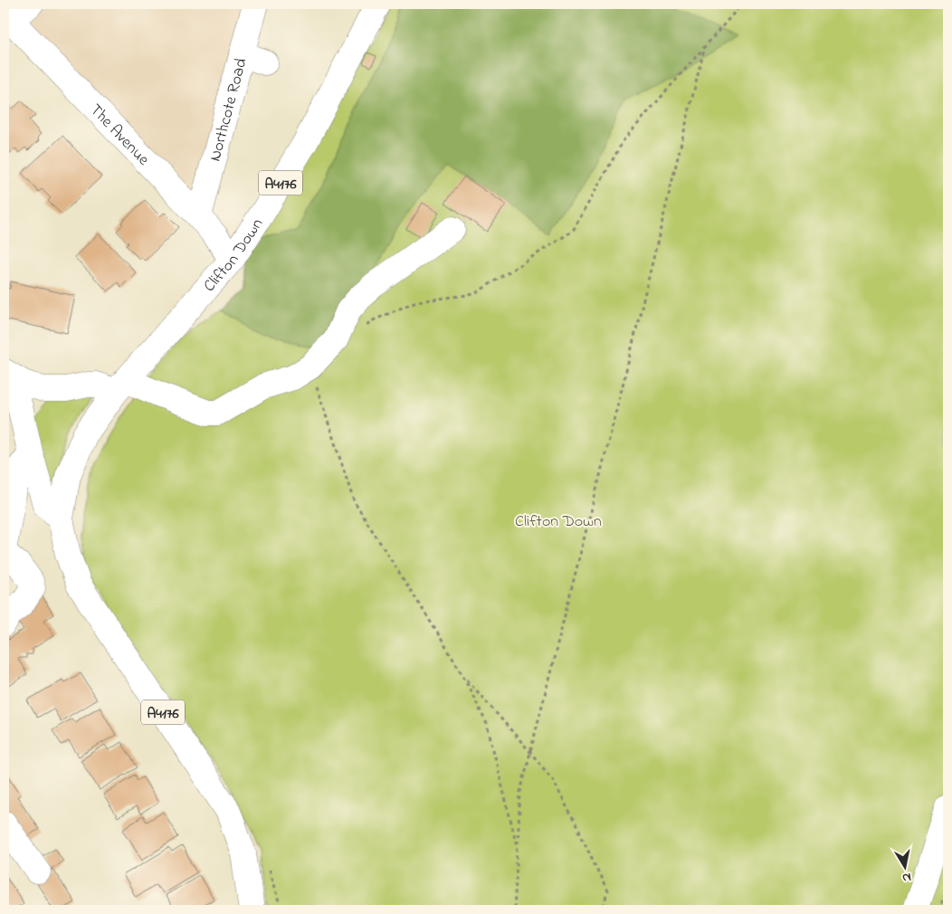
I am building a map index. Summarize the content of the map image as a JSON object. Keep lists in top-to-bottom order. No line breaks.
{"streets":{"main road":["Northcote Road","The Avenue","A4176","Clifton Down"]},"crossings":[["Northcote Road","The Avenue"],["The Avenue","Clifton Down"],["A4176","Clifton Down"]],"parks":["Clifton Down"],"north":"bottom"}
